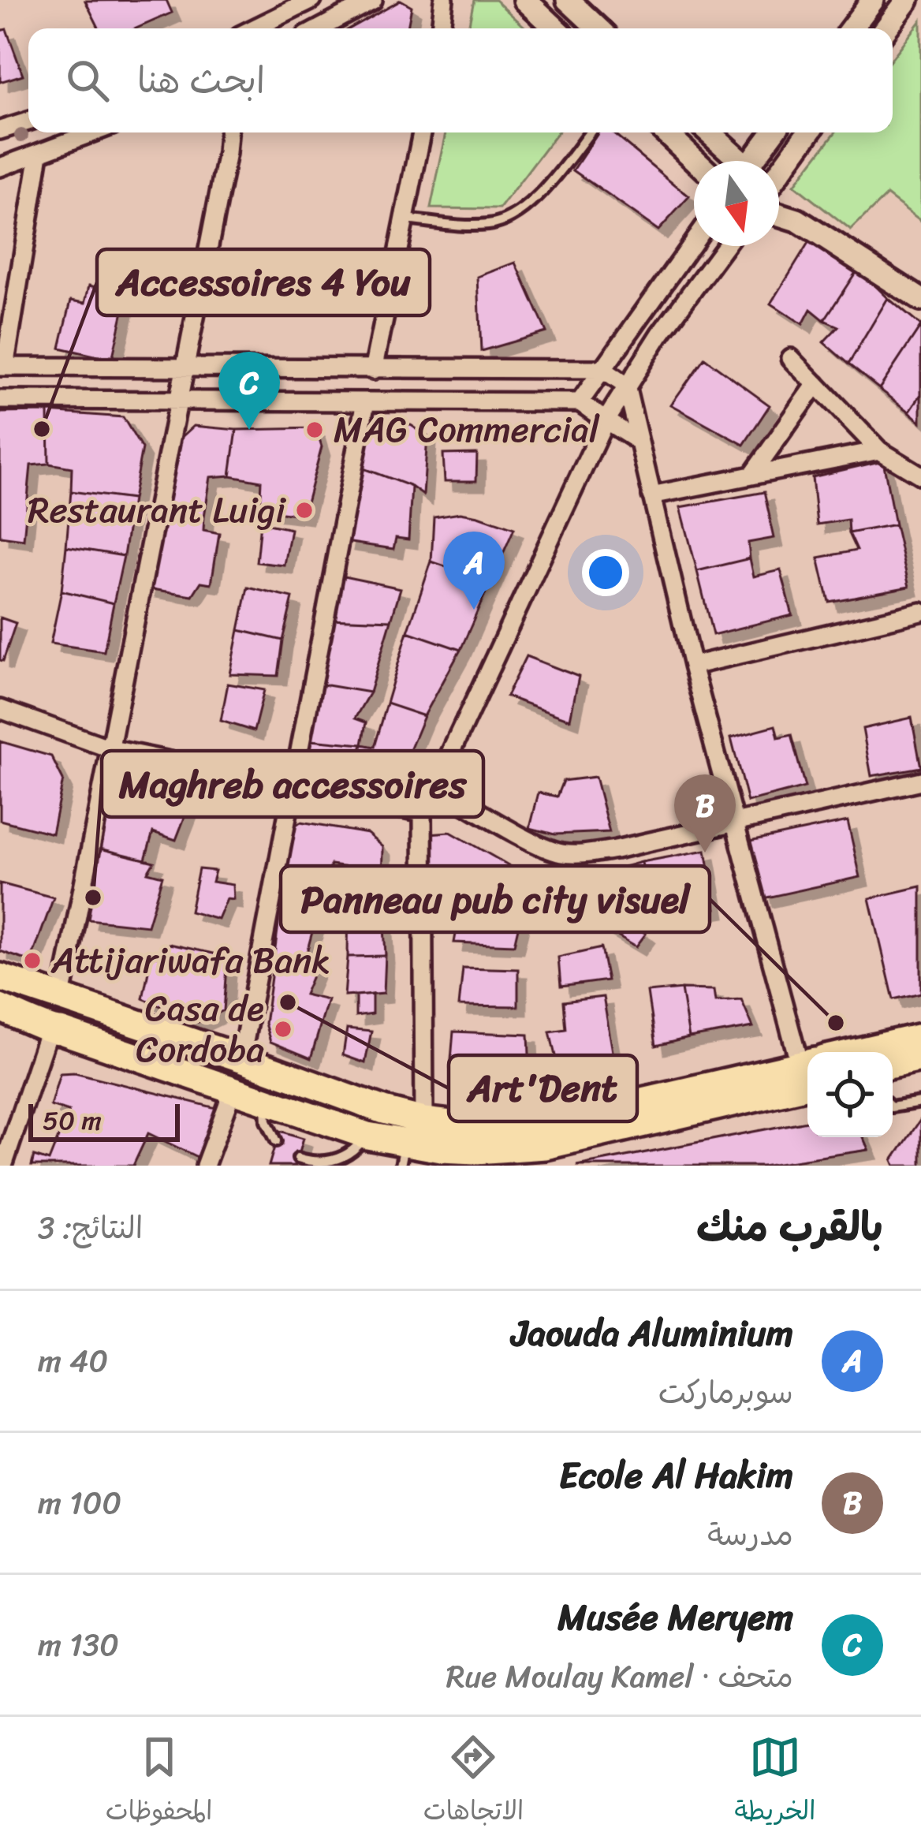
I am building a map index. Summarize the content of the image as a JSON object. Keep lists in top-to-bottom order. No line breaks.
{"places":["Accessoires 4 You","MAG Commercial","Restaurant Luigi","Maghreb accessoires","Attijariwafa Bank","Art'Dent","Panneau pub city visuel","Casa de Cordoba"],"scale_bar":"50 m","north":"bottom","page":{"search":"ابحث هنا","pins":["C","A","B"],"scale":"50 m","heading":["بالقرب منك","النتائج: 3"],"list":[{"mark":"A","name":"Jaouda Aluminium","note":"سوبرماركت","value":"40 m"},{"mark":"B","name":"Ecole Al Hakim","note":"مدرسة","value":"100 m"},{"mark":"C","name":"Musée Meryem","note":"متحف · Rue Moulay Kamel","value":"130 m"}],"nav":["الخريطة","الاتجاهات","المحفوظات"]}}
